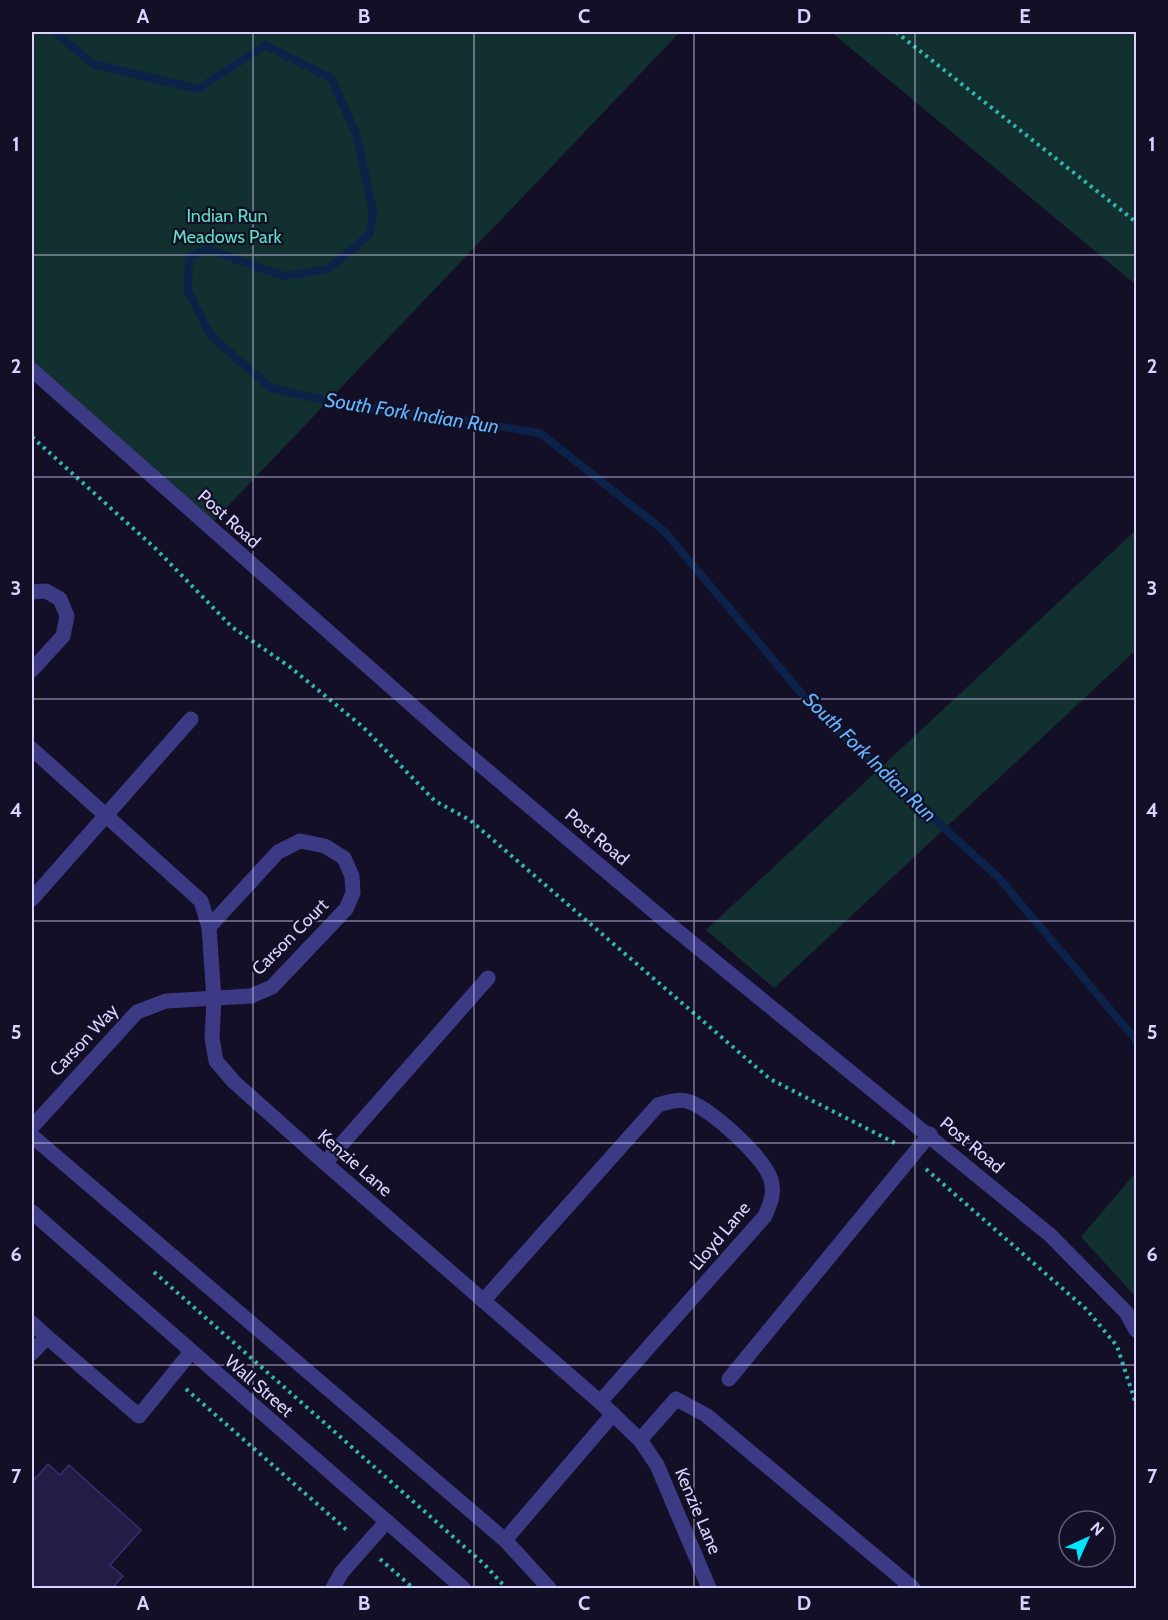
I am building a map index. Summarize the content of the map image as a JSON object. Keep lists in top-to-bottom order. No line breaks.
{"streets":{"street":["Post Road","Carson Court","Carson Way","Kenzie Lane","Lloyd Lane","Wall Street"]},"crossings":[["Carson Court","Carson Way"],["Carson Court","Kenzie Lane"],["Carson Way","Kenzie Lane"],["Kenzie Lane","Lloyd Lane"]],"water":["South Fork Indian Run"],"parks":["Indian Run Meadows Park"],"north":"top right","grid":{"columns":["A","B","C","D","E"],"rows":["1","2","3","4","5","6","7"]}}
